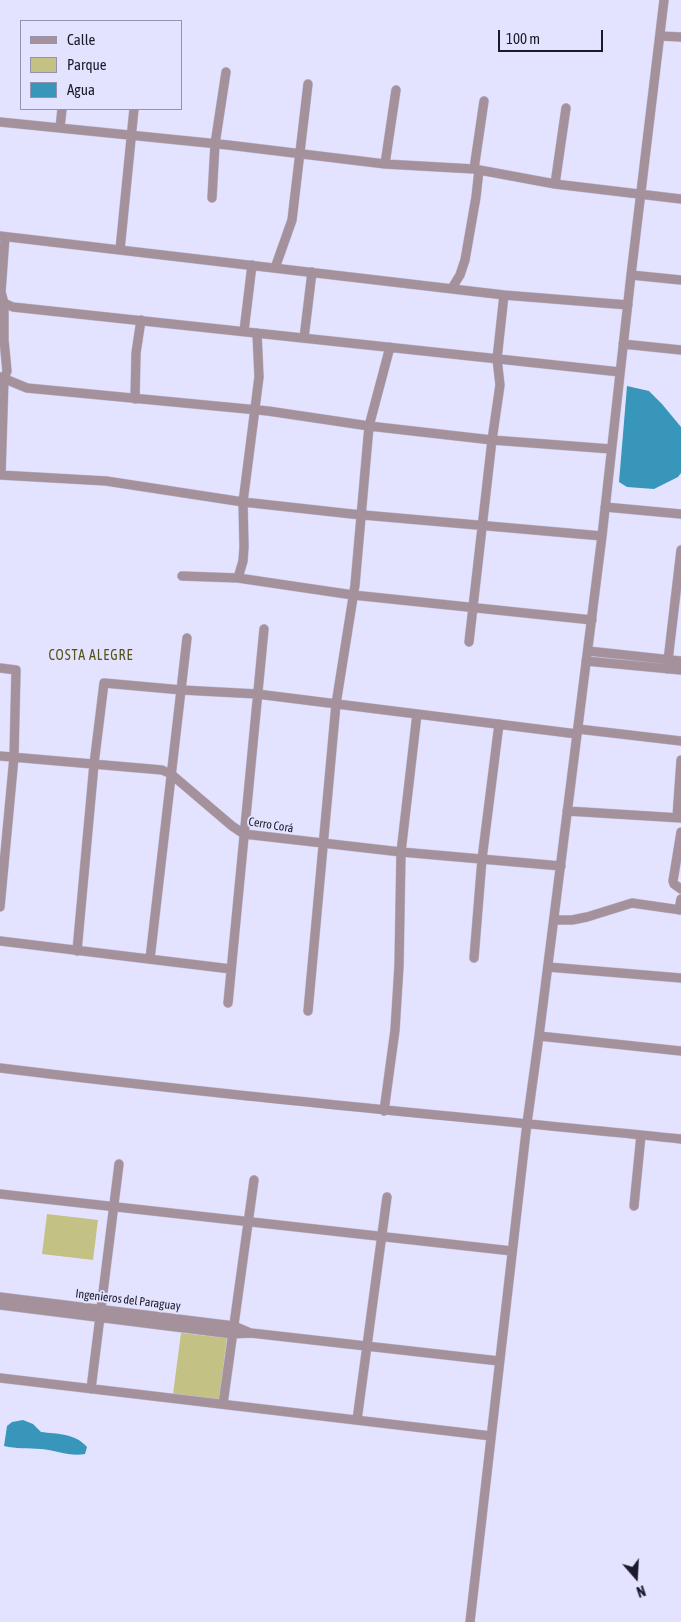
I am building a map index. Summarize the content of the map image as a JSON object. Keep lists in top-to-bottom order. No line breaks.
{"streets":{"street":["Cerro Corá","Ingenieros del Paraguay"]},"districts":["COSTA ALEGRE"],"legend":["Calle","Parque","Agua"],"scale_bar":"100 m","north":"bottom"}
